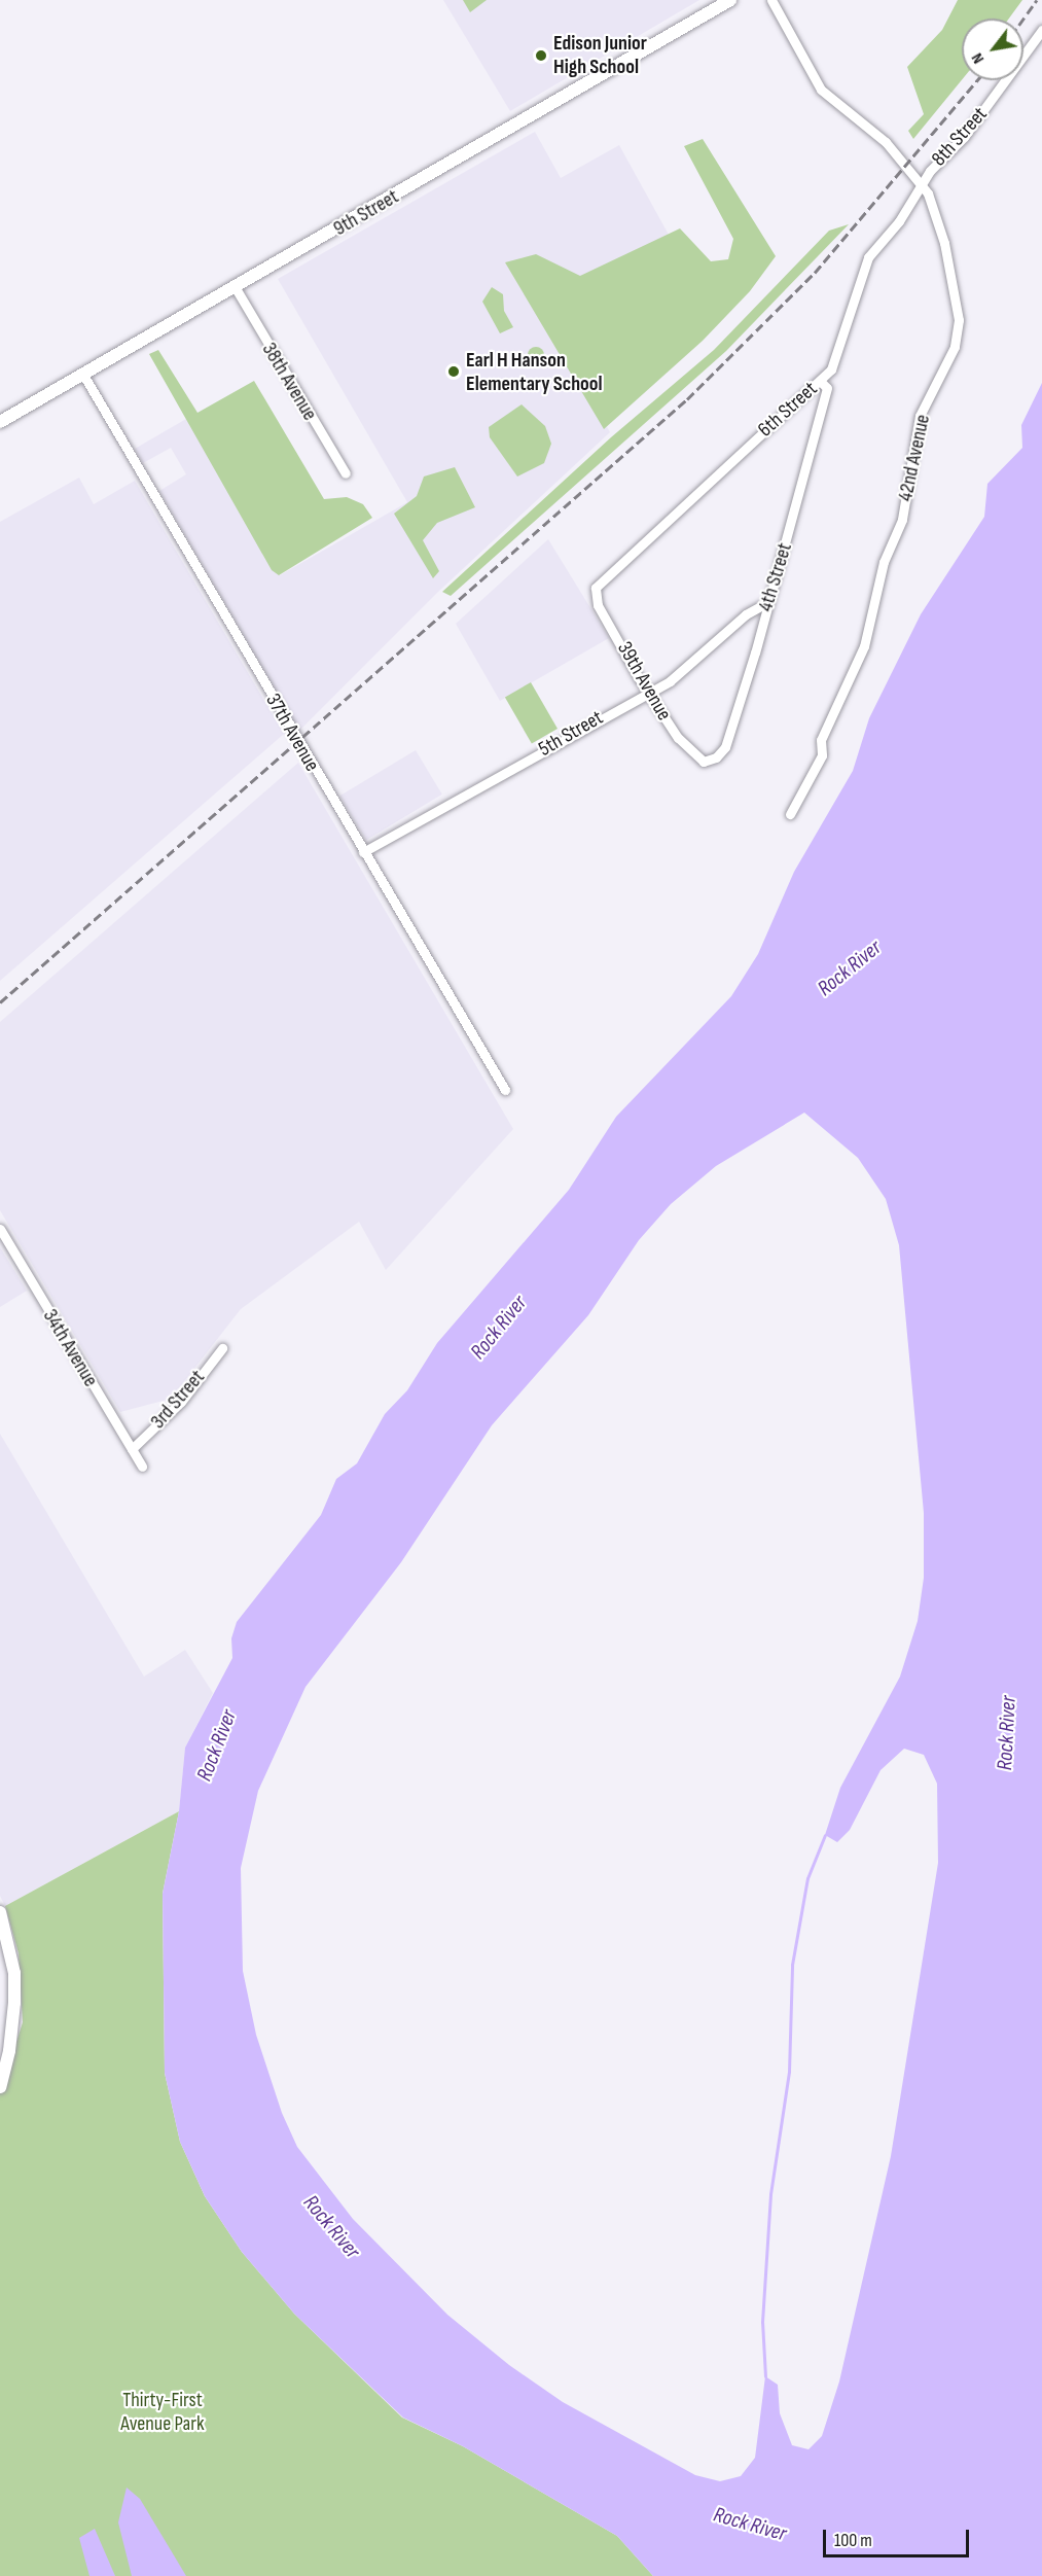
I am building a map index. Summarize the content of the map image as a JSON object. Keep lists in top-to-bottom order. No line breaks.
{"streets":{"street":["8th Street","9th Street","38th Avenue","6th Street","42nd Avenue","4th Street","39th Avenue","37th Avenue","5th Street","34th Avenue","3rd Street"]},"crossings":[["8th Street","6th Street"],["8th Street","42nd Avenue"],["9th Street","38th Avenue"],["9th Street","37th Avenue"],["6th Street","42nd Avenue"],["6th Street","4th Street"],["6th Street","39th Avenue"],["4th Street","39th Avenue"],["4th Street","5th Street"],["39th Avenue","5th Street"],["37th Avenue","5th Street"],["34th Avenue","3rd Street"]],"water":["Rock River"],"parks":["Thirty-First Avenue Park"],"places":["Edison Junior High School","Earl H Hanson Elementary School"],"scale_bar":"100 m","north":"bottom left"}
